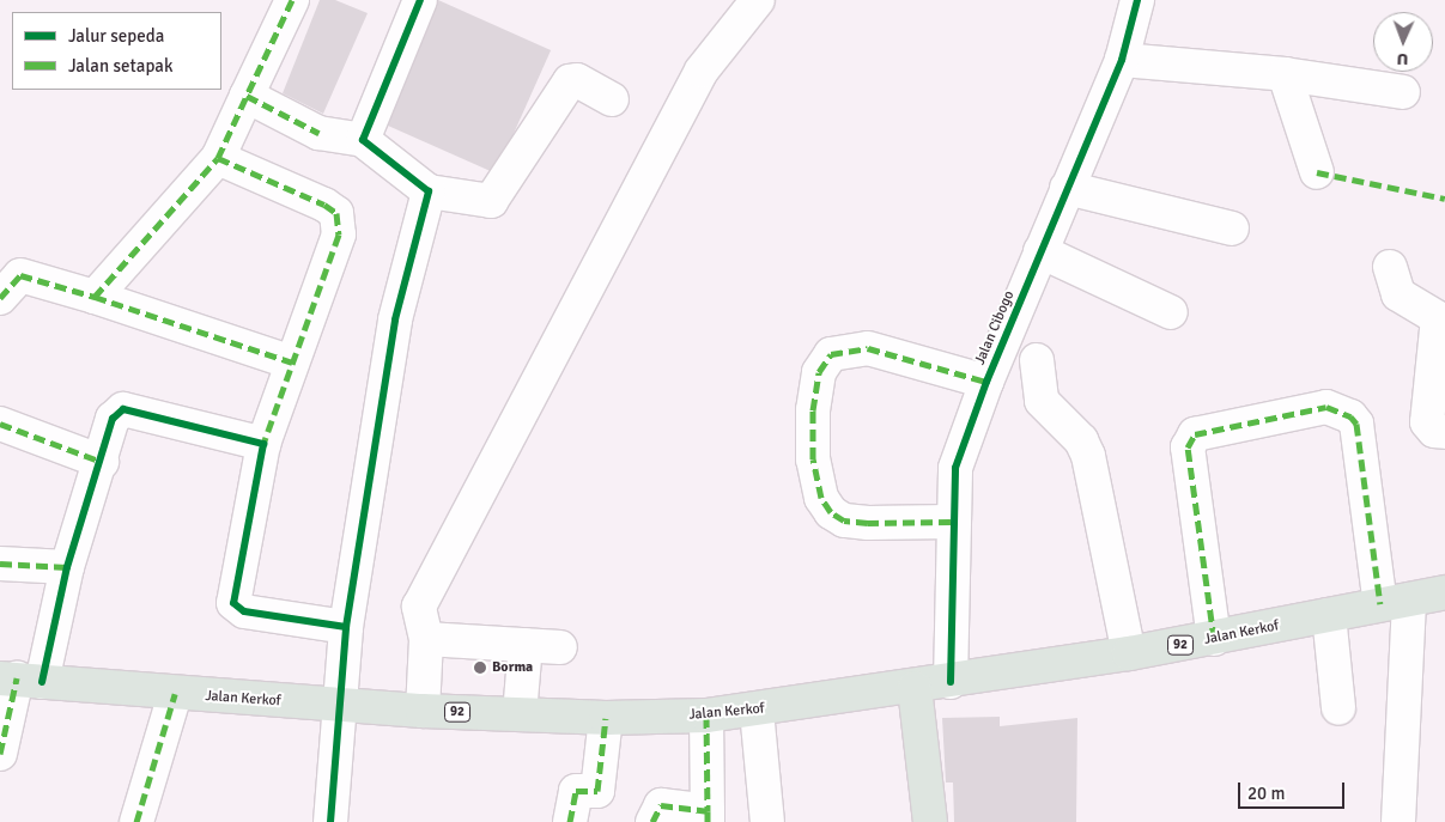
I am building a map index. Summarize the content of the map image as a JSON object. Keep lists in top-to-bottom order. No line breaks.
{"streets":{"main road":["Jalan Kerkof","92"],"street":["Jalan Cibogo"]},"crossings":[["Jalan Cibogo","Jalan Kerkof"]],"places":["Borma"],"legend":["Jalur sepeda","Jalan setapak"],"scale_bar":"20 m","north":"bottom"}
